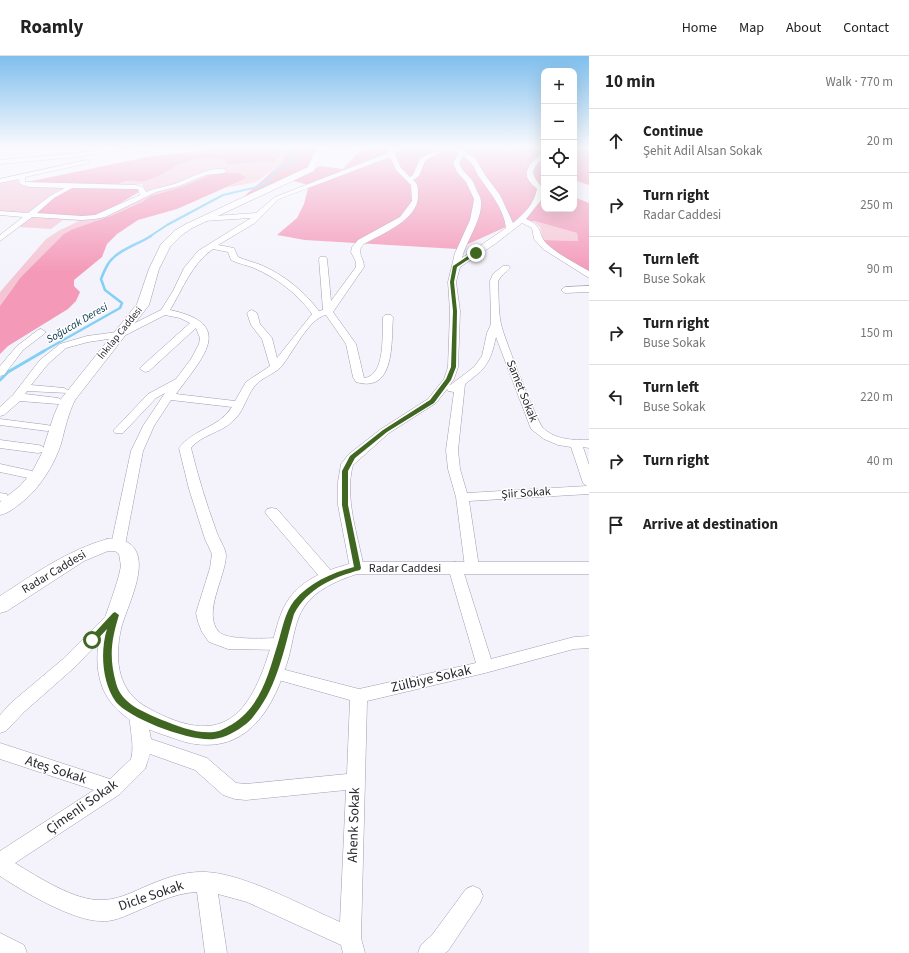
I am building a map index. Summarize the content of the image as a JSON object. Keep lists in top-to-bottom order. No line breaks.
{"streets":{"street":["İnkılap Caddesi","Samet Sokak","Şiir Sokak","Radar Caddesi","Zülbiye Sokak","Ateş Sokak","Çimenli Sokak","Ahenk Sokak","Dicle Sokak"]},"crossings":[["Radar Caddesi","Zülbiye Sokak"],["Radar Caddesi","Çimenli Sokak"],["Zülbiye Sokak","Ahenk Sokak"],["Ateş Sokak","Çimenli Sokak"],["Ahenk Sokak","Dicle Sokak"]],"water":["Soğucak Deresi"],"page":{"header":"Roamly","nav":["Home","Map","About","Contact"],"heading":["10 min","Walk · 770 m"],"map_buttons":["+","−"],"list":[["Continue","Şehit Adil Alsan Sokak","20 m"],["Turn right","Radar Caddesi","250 m"],["Turn left","Buse Sokak","90 m"],["Turn right","Buse Sokak","150 m"],["Turn left","Buse Sokak","220 m"],["Turn right","40 m"],"Arrive at destination"]}}
